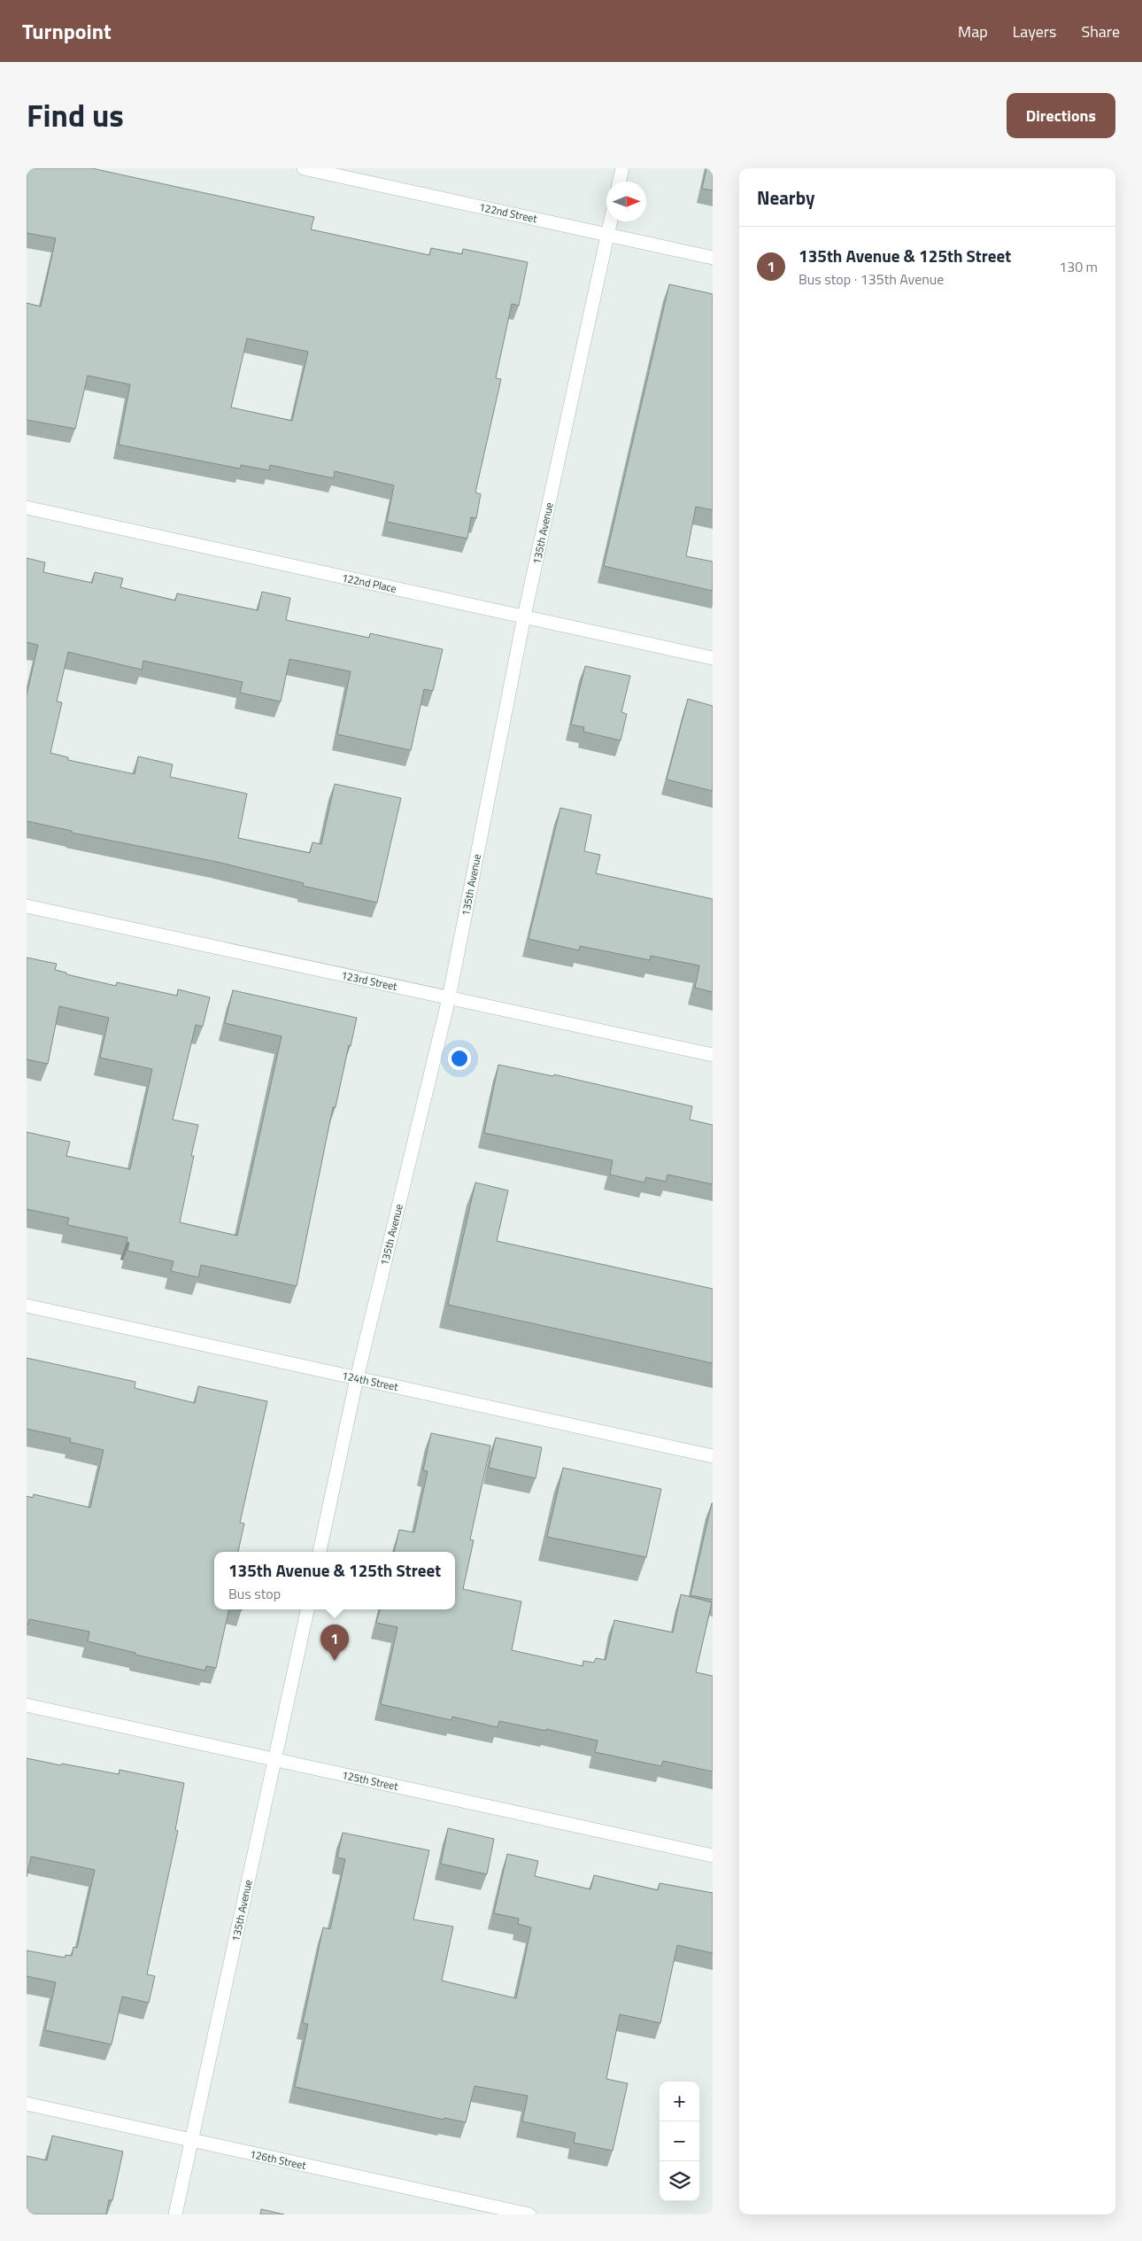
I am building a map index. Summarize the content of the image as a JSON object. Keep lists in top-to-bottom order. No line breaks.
{"streets":{"street":["122nd Street","135th Avenue","122nd Place","123rd Street","124th Street","125th Street","126th Street"]},"crossings":[["122nd Street","135th Avenue"],["135th Avenue","122nd Place"],["135th Avenue","123rd Street"],["135th Avenue","124th Street"],["135th Avenue","125th Street"],["135th Avenue","126th Street"]],"north":"right","page":{"header":"Turnpoint","nav":["Map","Layers","Share"],"title":"Find us","buttons":"Directions","heading":"Nearby","list":[{"mark":"1","name":"135th Avenue & 125th Street","note":"Bus stop · 135th Avenue","value":"130 m"}],"popup":["135th Avenue & 125th Street","Bus stop"],"pins":"1","map_buttons":["+","−"]}}
